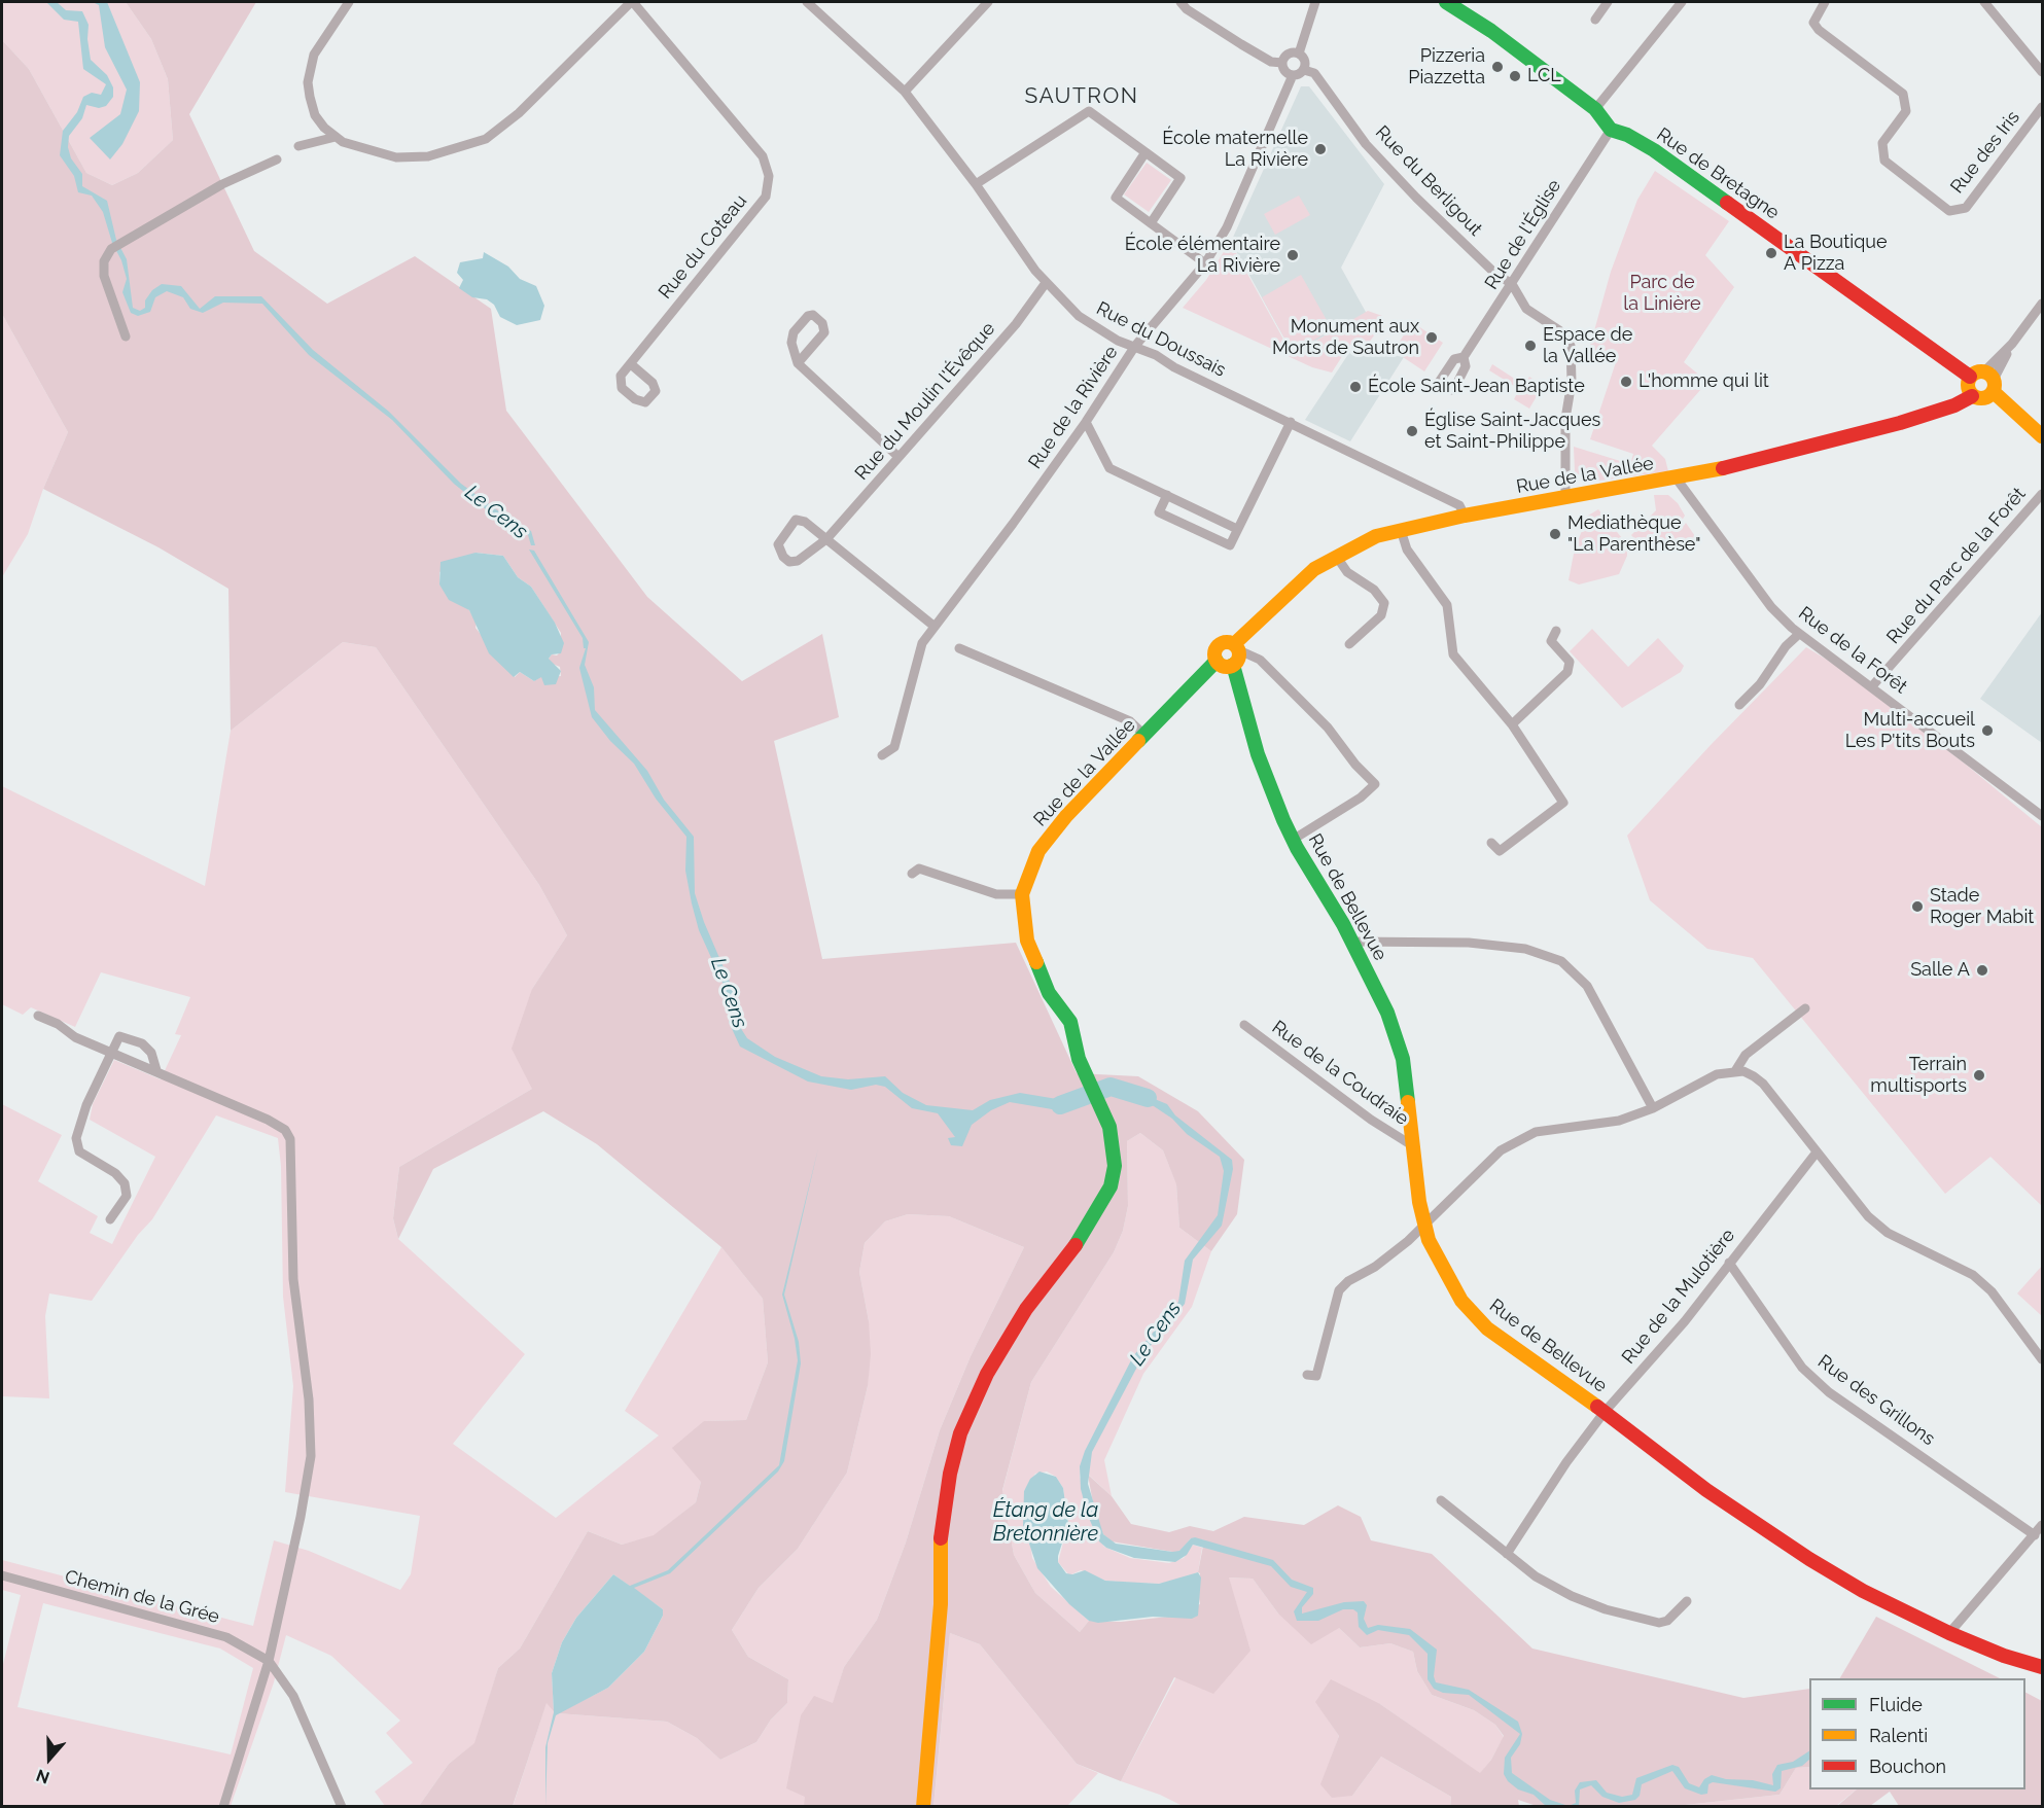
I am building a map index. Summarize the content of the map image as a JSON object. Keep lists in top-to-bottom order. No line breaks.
{"streets":{"street":["Rue des Iris","Rue de Bretagne","Rue du Berligout","Rue de l'Église","Rue du Coteau","Rue du Doussais","Rue du Moulin l'Évêque","Rue de la Rivière","Rue de la Vallée","Rue du Parc de la Forêt","Rue de la Forêt","Rue de Bellevue","Rue de la Coudraie","Rue de la Mulotière","Rue des Grillons","Chemin de la Grée"]},"crossings":[["Rue de Bretagne","Rue de l'Église"],["Rue de Bretagne","Rue de la Vallée"],["Rue du Berligout","Rue de l'Église"],["Rue du Berligout","Rue de la Rivière"],["Rue du Doussais","Rue du Moulin l'Évêque"],["Rue du Doussais","Rue de la Rivière"],["Rue du Doussais","Rue de la Vallée"],["Rue de la Vallée","Rue de la Forêt"],["Rue de la Vallée","Rue de Bellevue"],["Rue du Parc de la Forêt","Rue de la Forêt"],["Rue de Bellevue","Rue de la Coudraie"],["Rue de Bellevue","Rue de la Mulotière"],["Rue de la Mulotière","Rue des Grillons"]],"districts":["SAUTRON"],"water":["Le Cens","Étang de la Bretonnière"],"parks":["Parc de la Linière"],"places":["Pizzeria Piazzetta","LCL","École maternelle La Rivière","La Boutique A Pizza","École élémentaire La Rivière","Monument aux Morts de Sautron","Espace de la Vallée","L'homme qui lit","École Saint-Jean Baptiste","Église Saint-Jacques et Saint-Philippe","Mediathèque \"La Parenthèse\"","Multi-accueil Les P'tits Bouts","Stade Roger Mabit","Salle A","Terrain multisports"],"legend":["Fluide","Ralenti","Bouchon"],"north":"bottom"}
